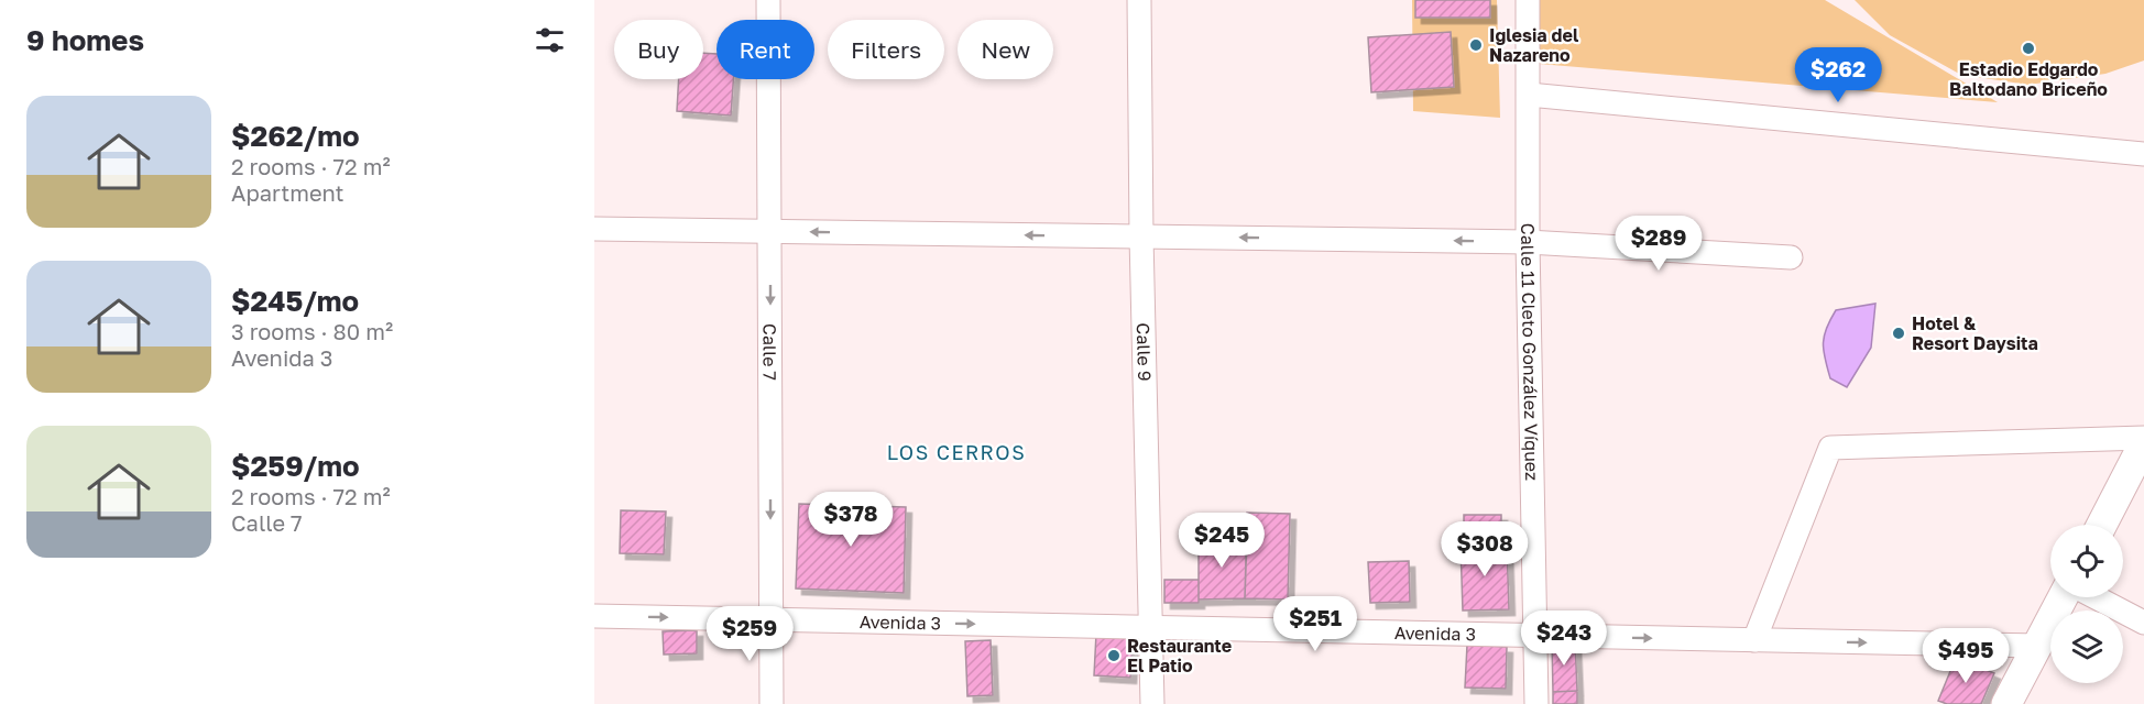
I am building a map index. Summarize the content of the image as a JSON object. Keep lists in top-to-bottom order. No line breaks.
{"streets":{"street":["Calle 7","Calle 9","Calle 11 Cleto González Víquez","Avenida 3"]},"crossings":[["Calle 7","Avenida 3"],["Calle 9","Avenida 3"],["Calle 11 Cleto González Víquez","Avenida 3"]],"one_way":["Calle 7","Avenida 3"],"districts":["LOS CERROS"],"places":["Iglesia del Nazareno","Estadio Edgardo Baltodano Briceño","Hotel & Resort Daysita","Restaurante El Patio"],"page":{"heading":"9 homes","chip":["Buy","Rent","Filters","New"],"price":["$262","$289","$378","$245","$308","$251","$259","$243","$495"],"list":[{"name":"$262/mo","note":"2 rooms · 72 m² · Apartment"},{"name":"$245/mo","note":"3 rooms · 80 m² · Avenida 3"},{"name":"$259/mo","note":"2 rooms · 72 m² · Calle 7"}]}}
